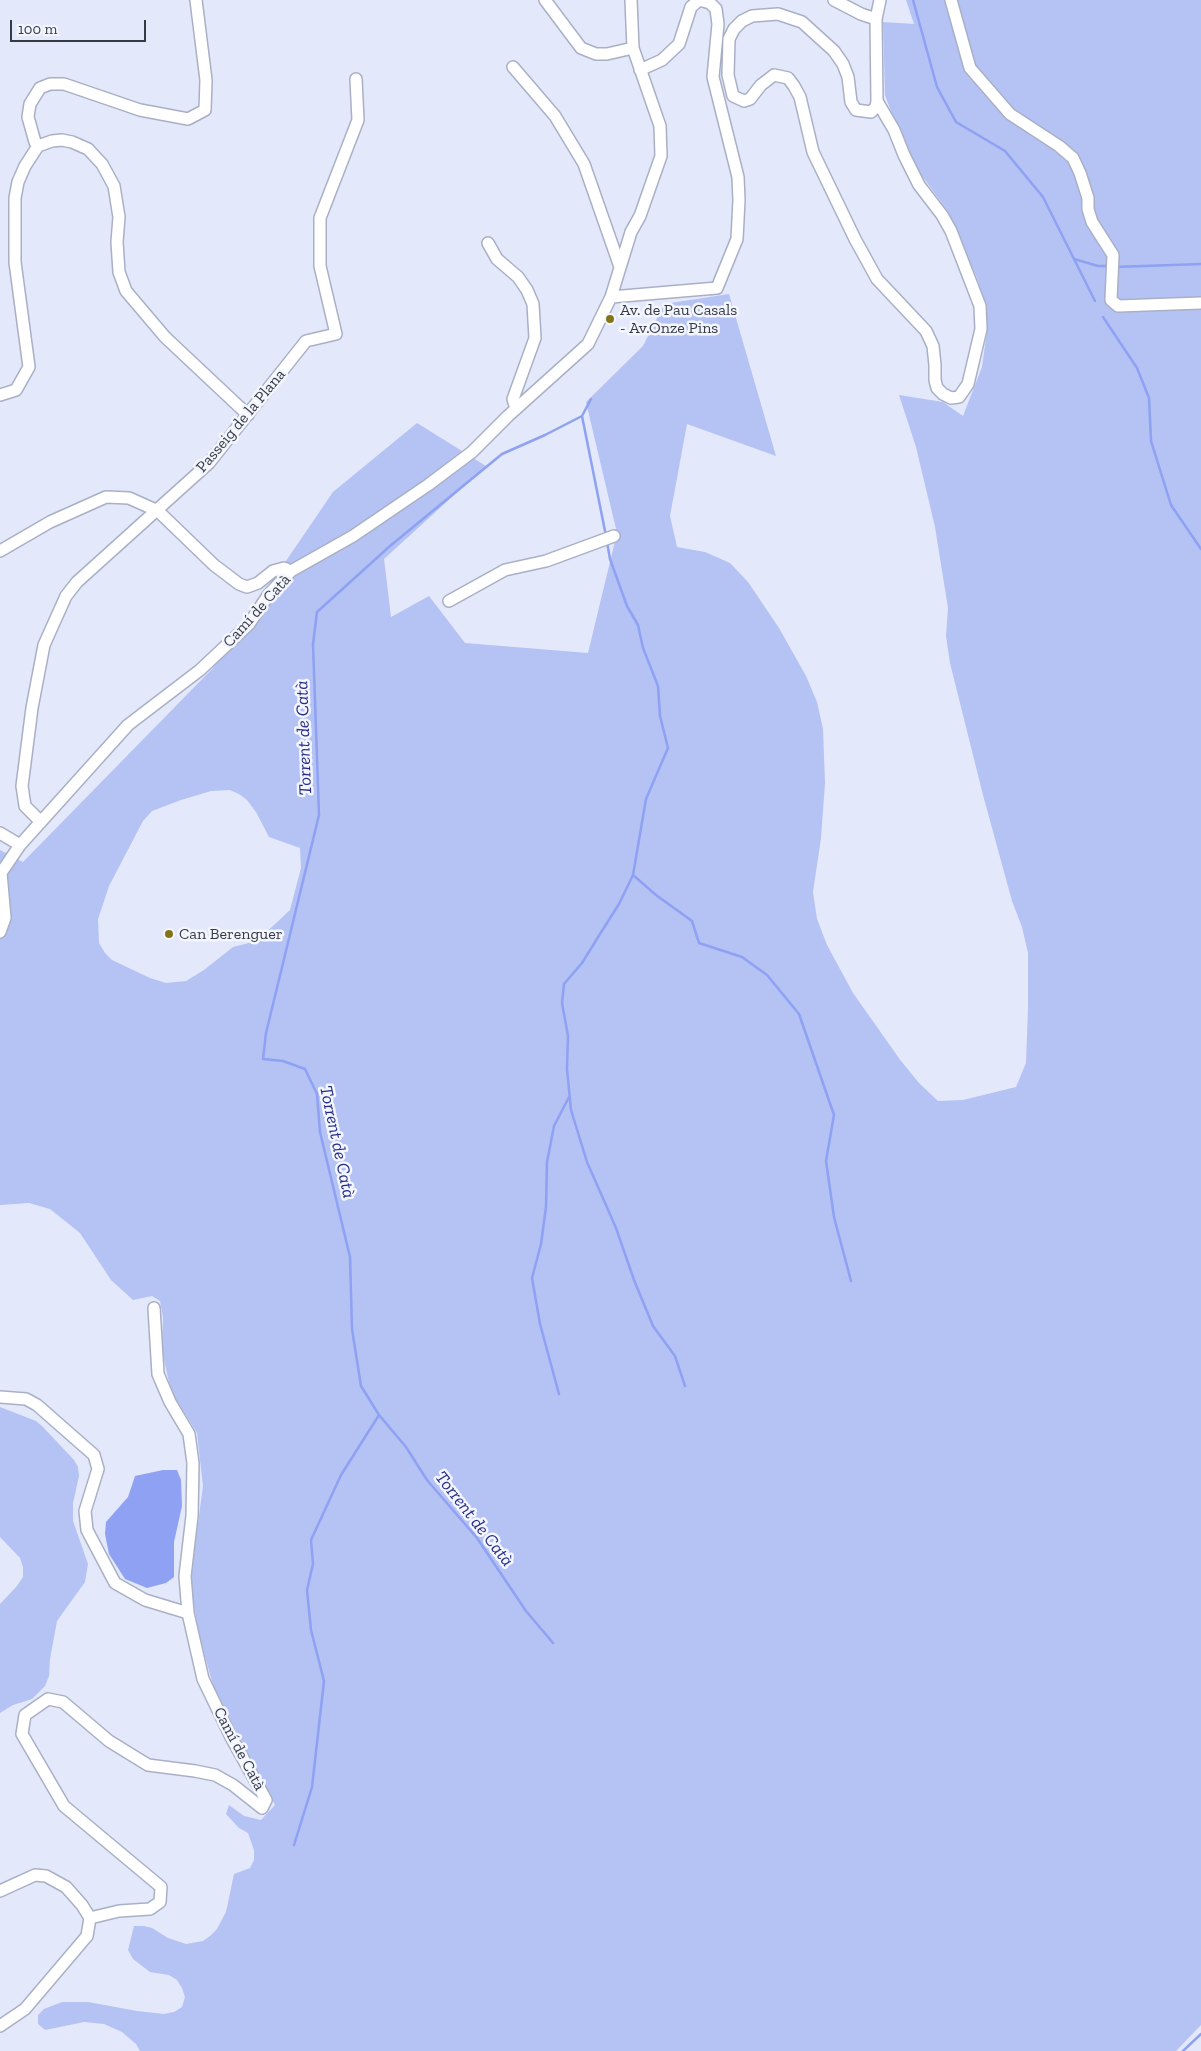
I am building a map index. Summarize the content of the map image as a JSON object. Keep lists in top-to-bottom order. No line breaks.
{"streets":{"street":["Passeig de la Plana","Camí de Catà"]},"crossings":[["Passeig de la Plana","Camí de Catà"]],"water":["Torrent de Catà"],"places":["Av. de Pau Casals - Av.Onze Pins","Can Berenguer"],"scale_bar":"100 m"}
